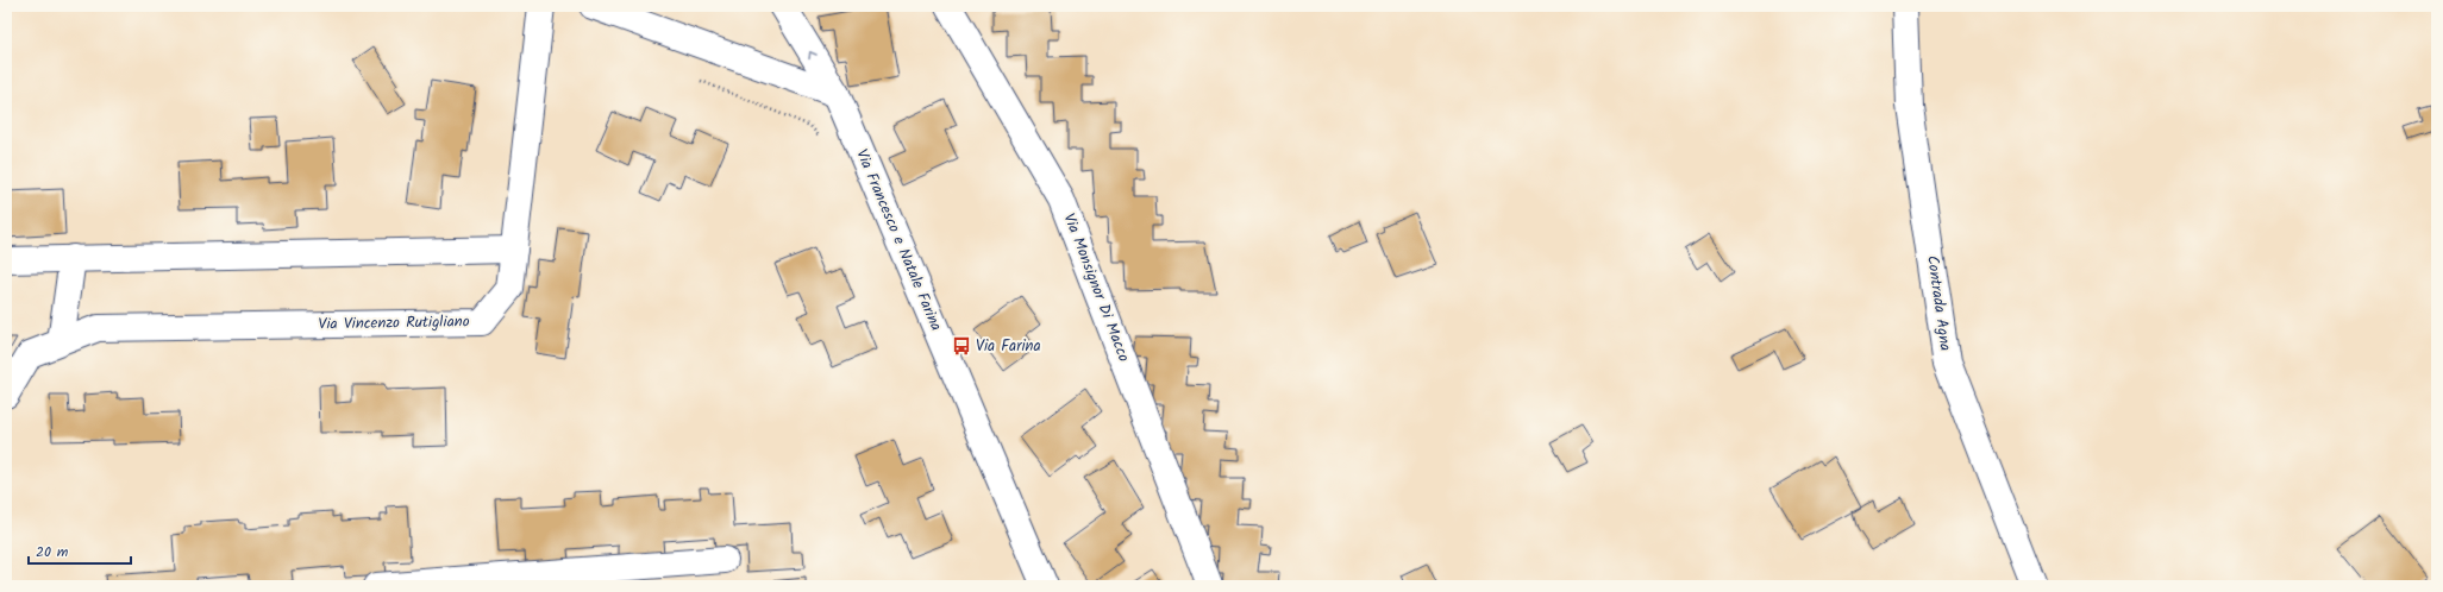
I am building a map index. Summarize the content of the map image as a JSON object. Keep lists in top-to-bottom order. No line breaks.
{"streets":{"street":["Via Francesco e Natale Farina","Via Monsignor Di Macco","Contrada Agna","Via Vincenzo Rutigliano"]},"places":{"bus stop":["Via Farina"]},"scale_bar":"20 m"}
